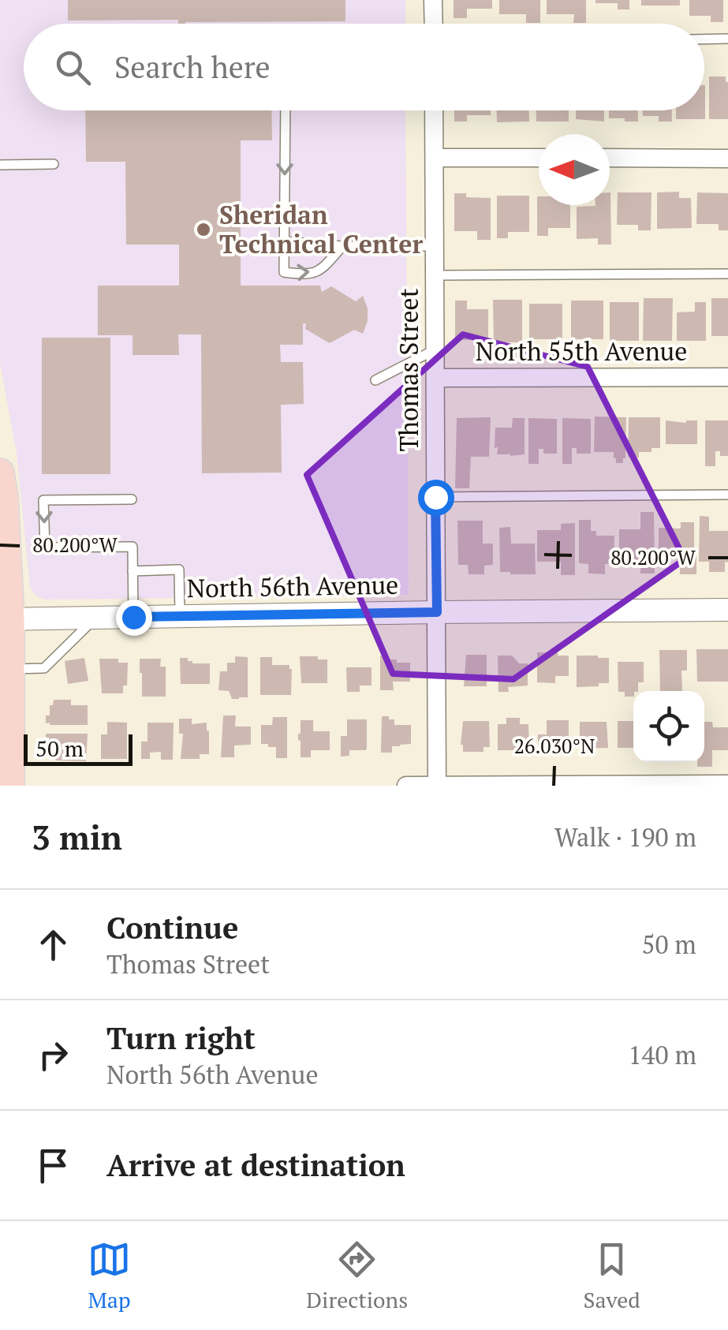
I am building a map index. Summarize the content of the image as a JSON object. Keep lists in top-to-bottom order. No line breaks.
{"streets":{"street":["North 55th Avenue","Thomas Street","North 56th Avenue"]},"crossings":[["North 55th Avenue","Thomas Street"],["Thomas Street","North 56th Avenue"]],"places":["Sheridan Technical Center"],"scale_bar":"50 m","north":"left","page":{"search":"Search here","scale":"50 m","heading":["3 min","Walk · 190 m"],"list":[["Continue","Thomas Street","50 m"],["Turn right","North 56th Avenue","140 m"],"Arrive at destination"],"nav":["Map","Directions","Saved"]},"coordinates":["80.200°W","26.030°N"]}
